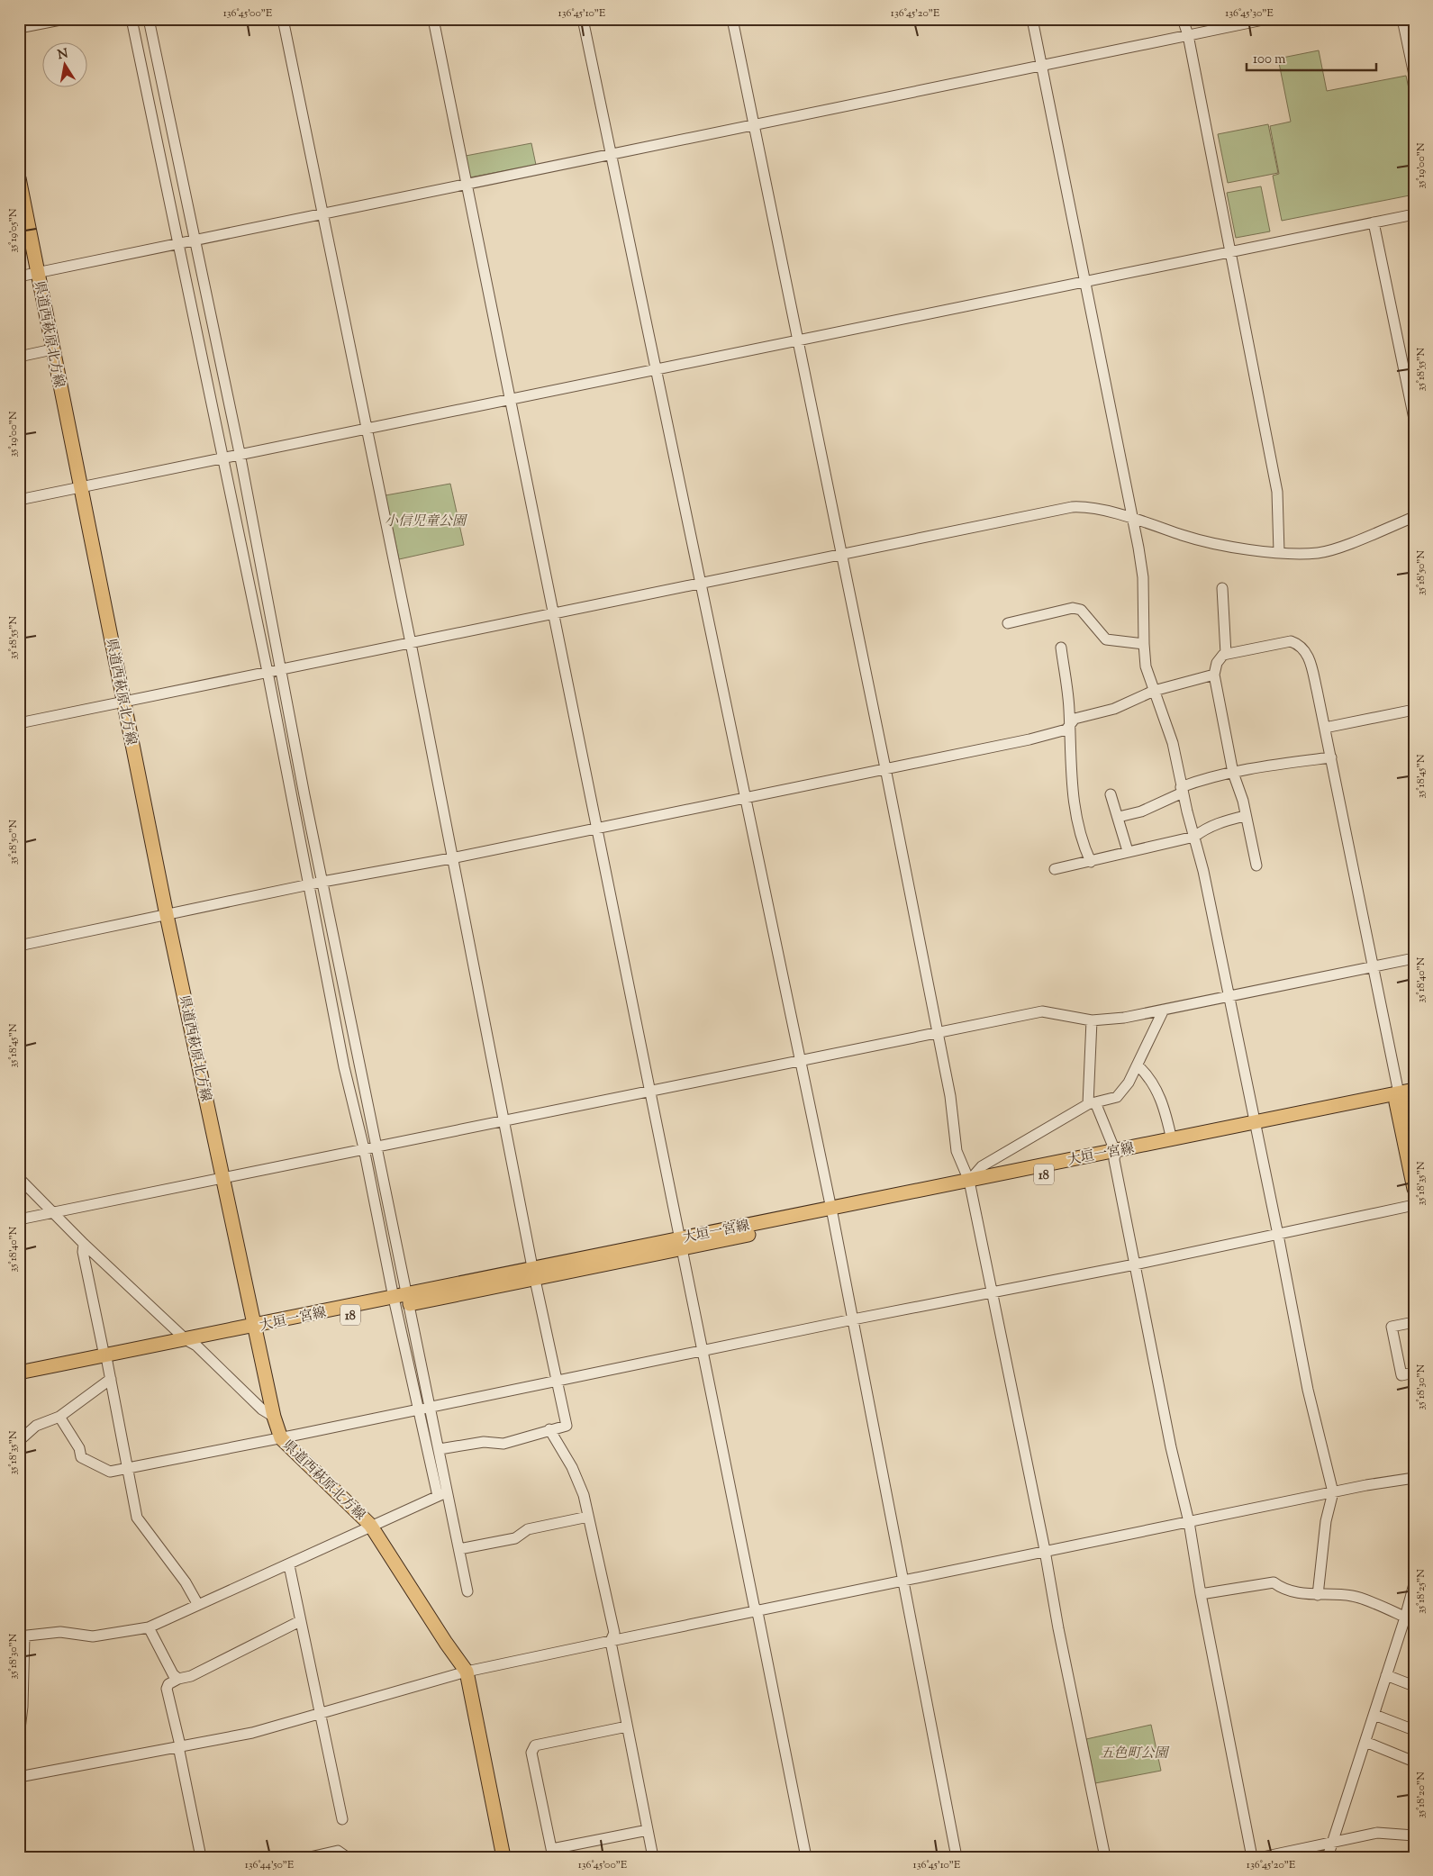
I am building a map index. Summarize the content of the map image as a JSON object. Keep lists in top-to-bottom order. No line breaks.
{"streets":{"main road":["県道西萩原北方線","大垣一宮線","18"]},"crossings":[["県道西萩原北方線","大垣一宮線"]],"parks":["小信児童公園","五色町公園"],"scale_bar":"100 m","north":"top","coordinates":["136°45'00\"E","136°45'10\"E","136°45'20\"E","136°45'30\"E","35°19'00\"N","35°19'05\"N","35°18'55\"N","35°18'50\"N","35°18'45\"N","35°18'40\"N","35°18'35\"N","35°18'30\"N","35°18'25\"N","35°18'20\"N","136°44'50\"E"]}
